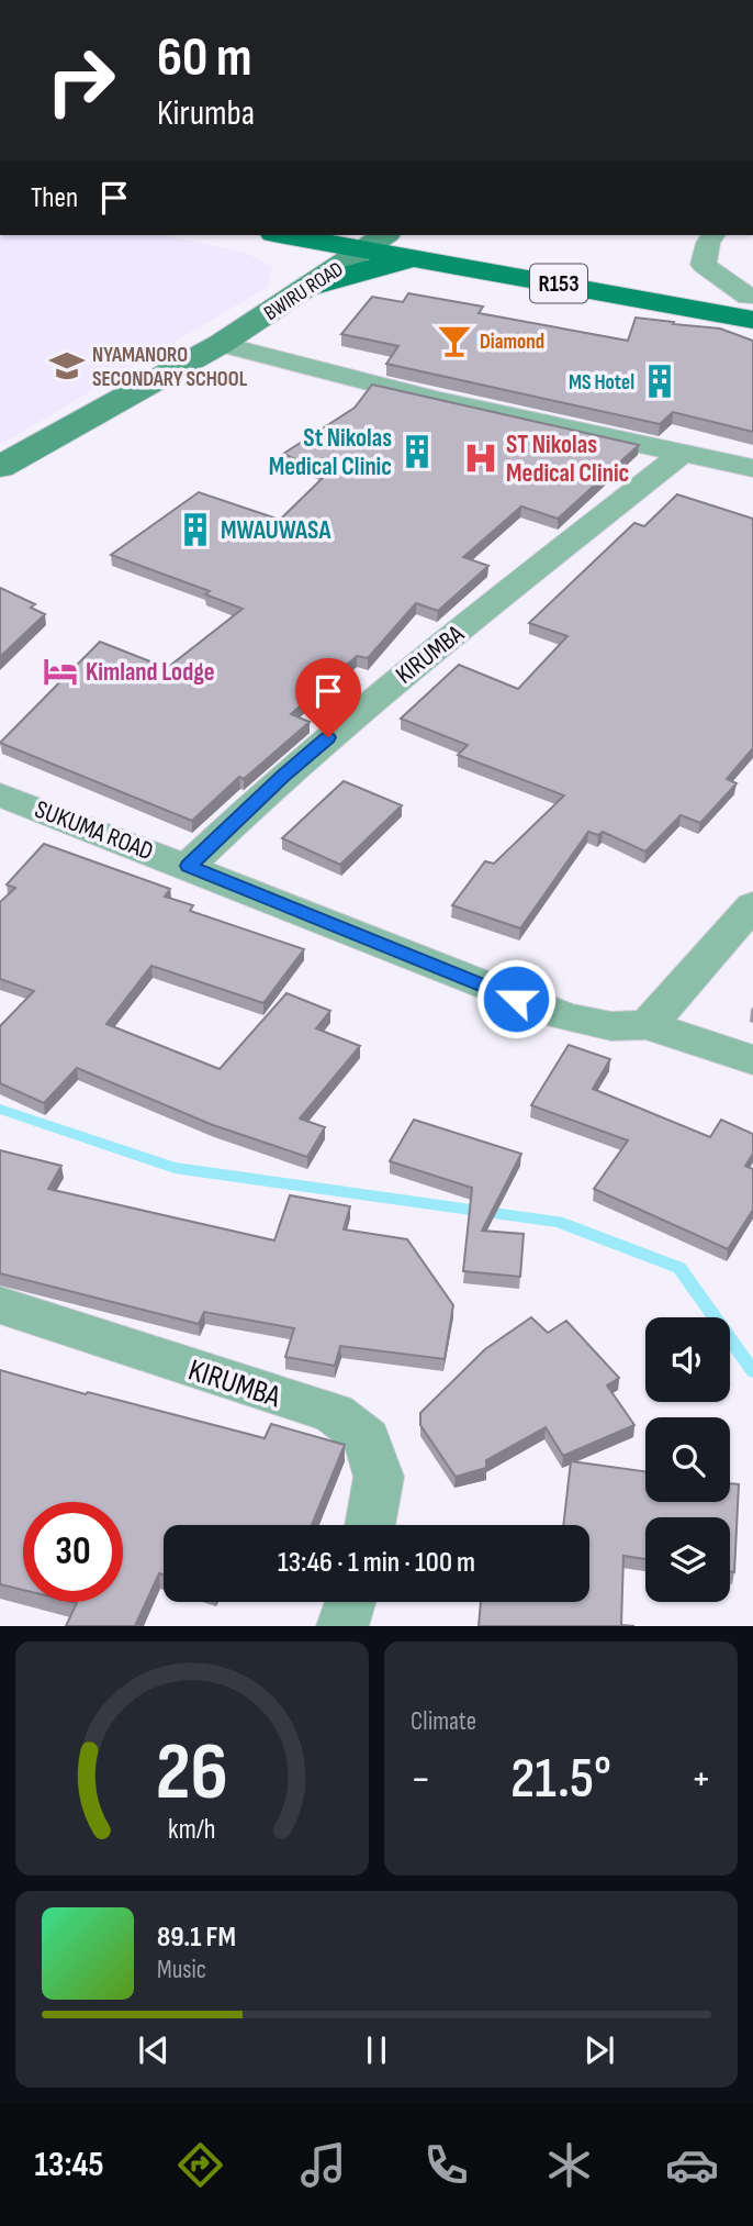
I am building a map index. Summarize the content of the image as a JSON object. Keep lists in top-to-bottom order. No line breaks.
{"streets":{"main road":["R153","BWIRU ROAD"],"street":["KIRUMBA","SUKUMA ROAD"]},"crossings":[["R153","BWIRU ROAD"],["KIRUMBA","SUKUMA ROAD"]],"places":{"bar":["Diamond"],"school or university":["NYAMANORO SECONDARY SCHOOL"],"building":["MS Hotel","St Nikolas Medical Clinic","MWAUWASA"],"hospital":["ST Nikolas Medical Clinic"],"hotel":["Kimland Lodge"]},"page":{"turn":["60 m","Kirumba"],"then":"Then","limit":"30","trip":"13:46 · 1 min · 100 m","tile":"Climate","heat":["−","21.5°","+"],"song":["89.1 FM","Music"],"tabs":"13:45","gauge":["26","km/h"]}}
